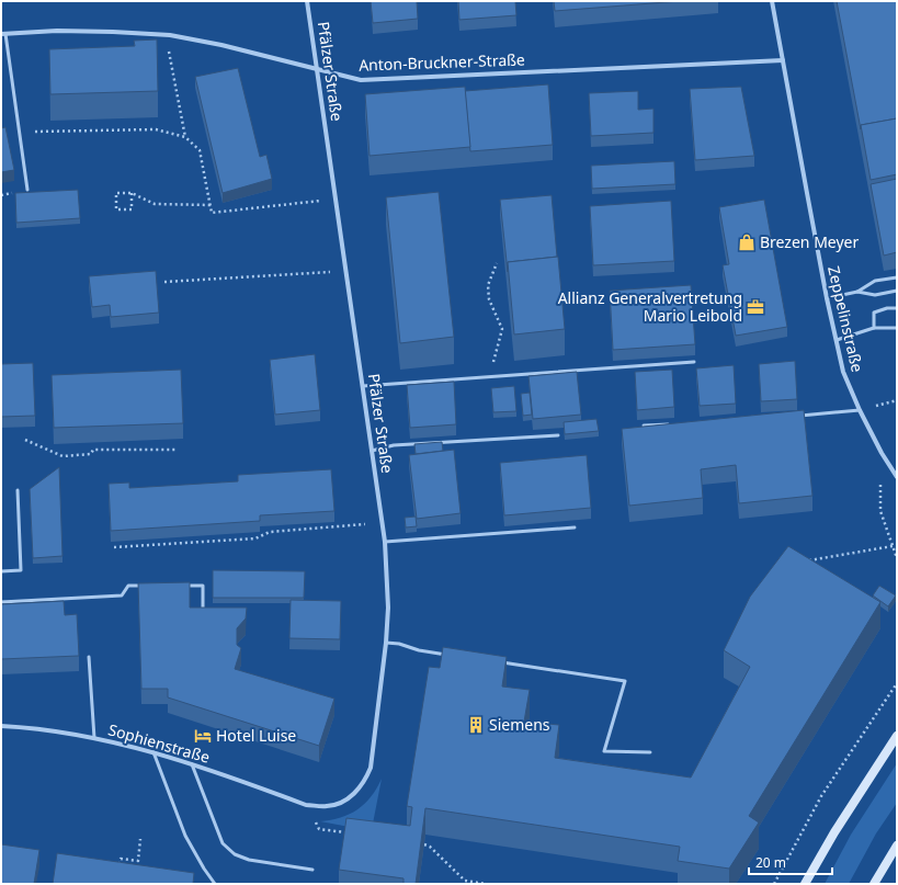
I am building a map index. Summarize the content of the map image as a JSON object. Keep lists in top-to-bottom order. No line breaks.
{"streets":{"street":["Anton-Bruckner-Straße","Pfälzer Straße","Zeppelinstraße","Sophienstraße"]},"crossings":[["Anton-Bruckner-Straße","Pfälzer Straße"],["Anton-Bruckner-Straße","Zeppelinstraße"],["Pfälzer Straße","Sophienstraße"]],"places":{"shop":["Brezen Meyer"],"office":["Allianz Generalvertretung Mario Leibold"],"building":["Siemens"],"hotel":["Hotel Luise"]},"scale_bar":"20 m"}
